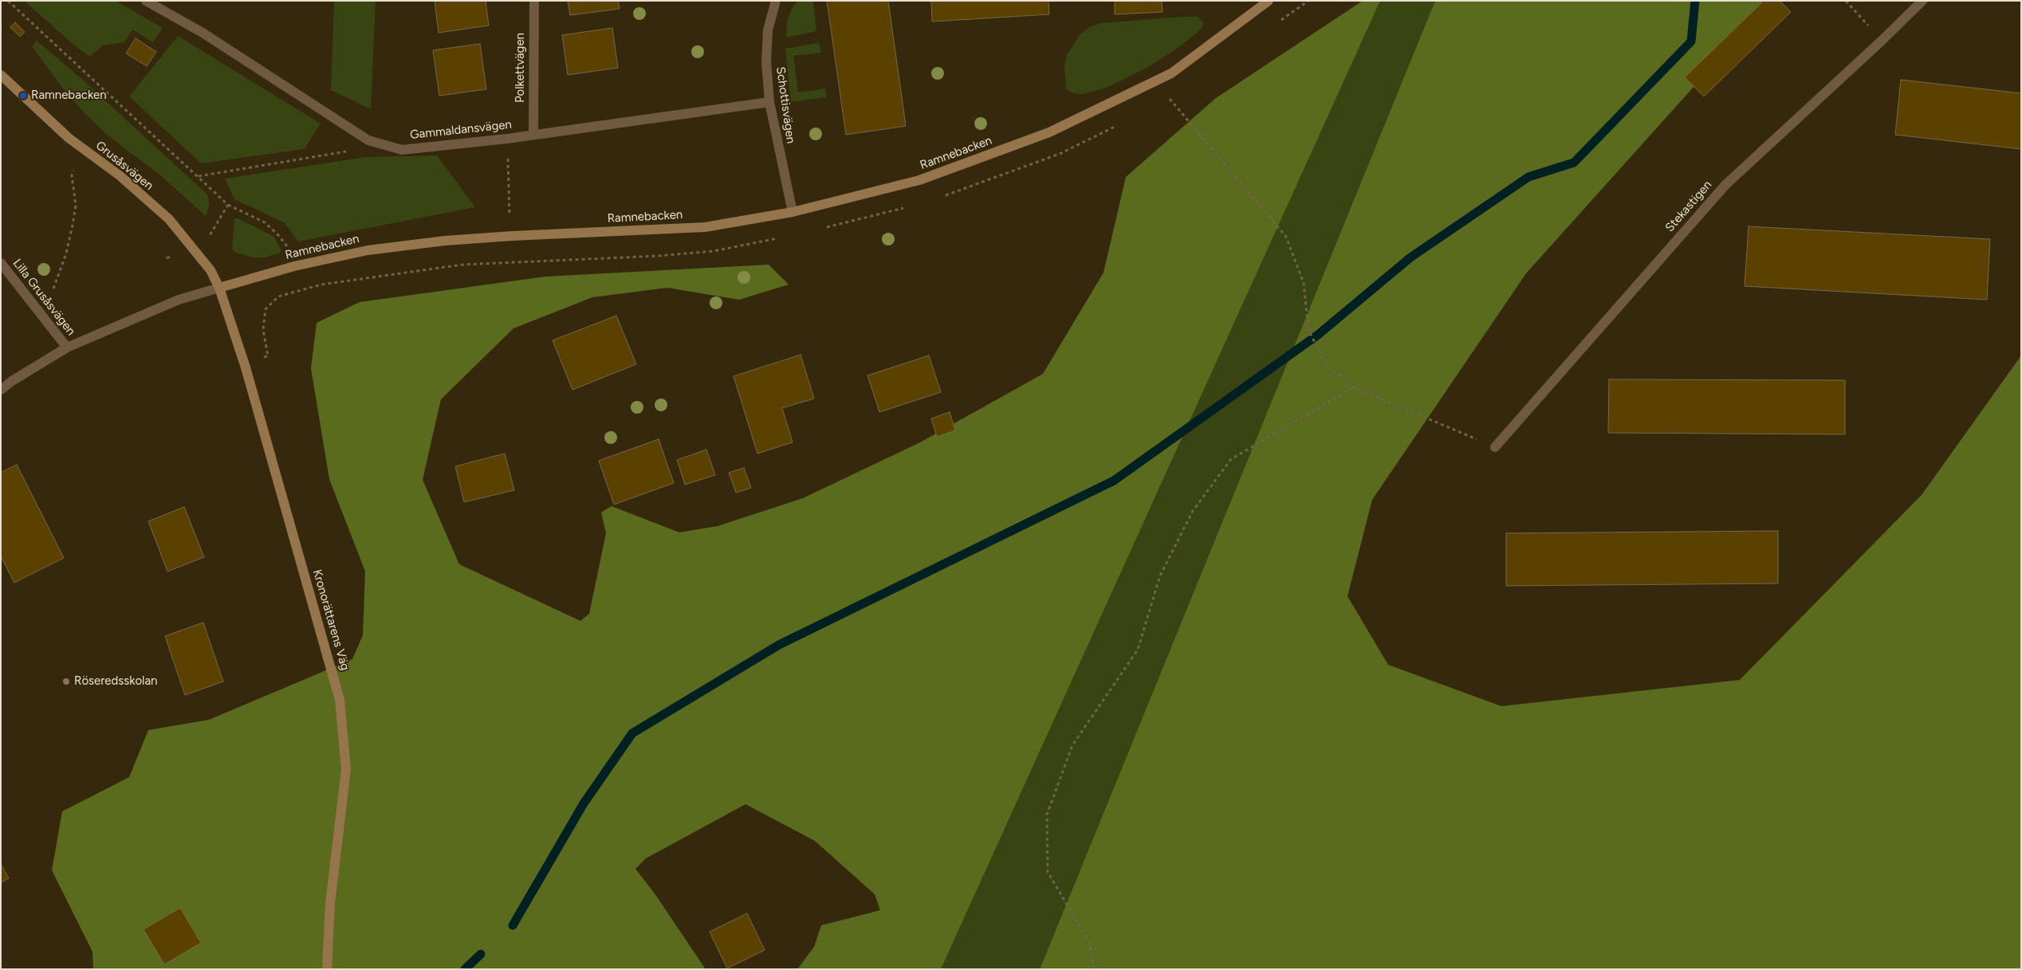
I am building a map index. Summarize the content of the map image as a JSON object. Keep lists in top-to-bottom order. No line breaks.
{"streets":{"street":["Polkettvägen","Schottisvägen","Gammaldansvägen","Ramnebacken","Grusåsvägen","Stekastigen","Lilla Grusåsvägen","Kronorättarens Väg"]},"crossings":[["Polkettvägen","Gammaldansvägen"],["Schottisvägen","Gammaldansvägen"],["Schottisvägen","Ramnebacken"],["Ramnebacken","Grusåsvägen"],["Ramnebacken","Lilla Grusåsvägen"],["Ramnebacken","Kronorättarens Väg"],["Grusåsvägen","Kronorättarens Väg"]],"places":["Ramnebacken","Röseredsskolan"]}
